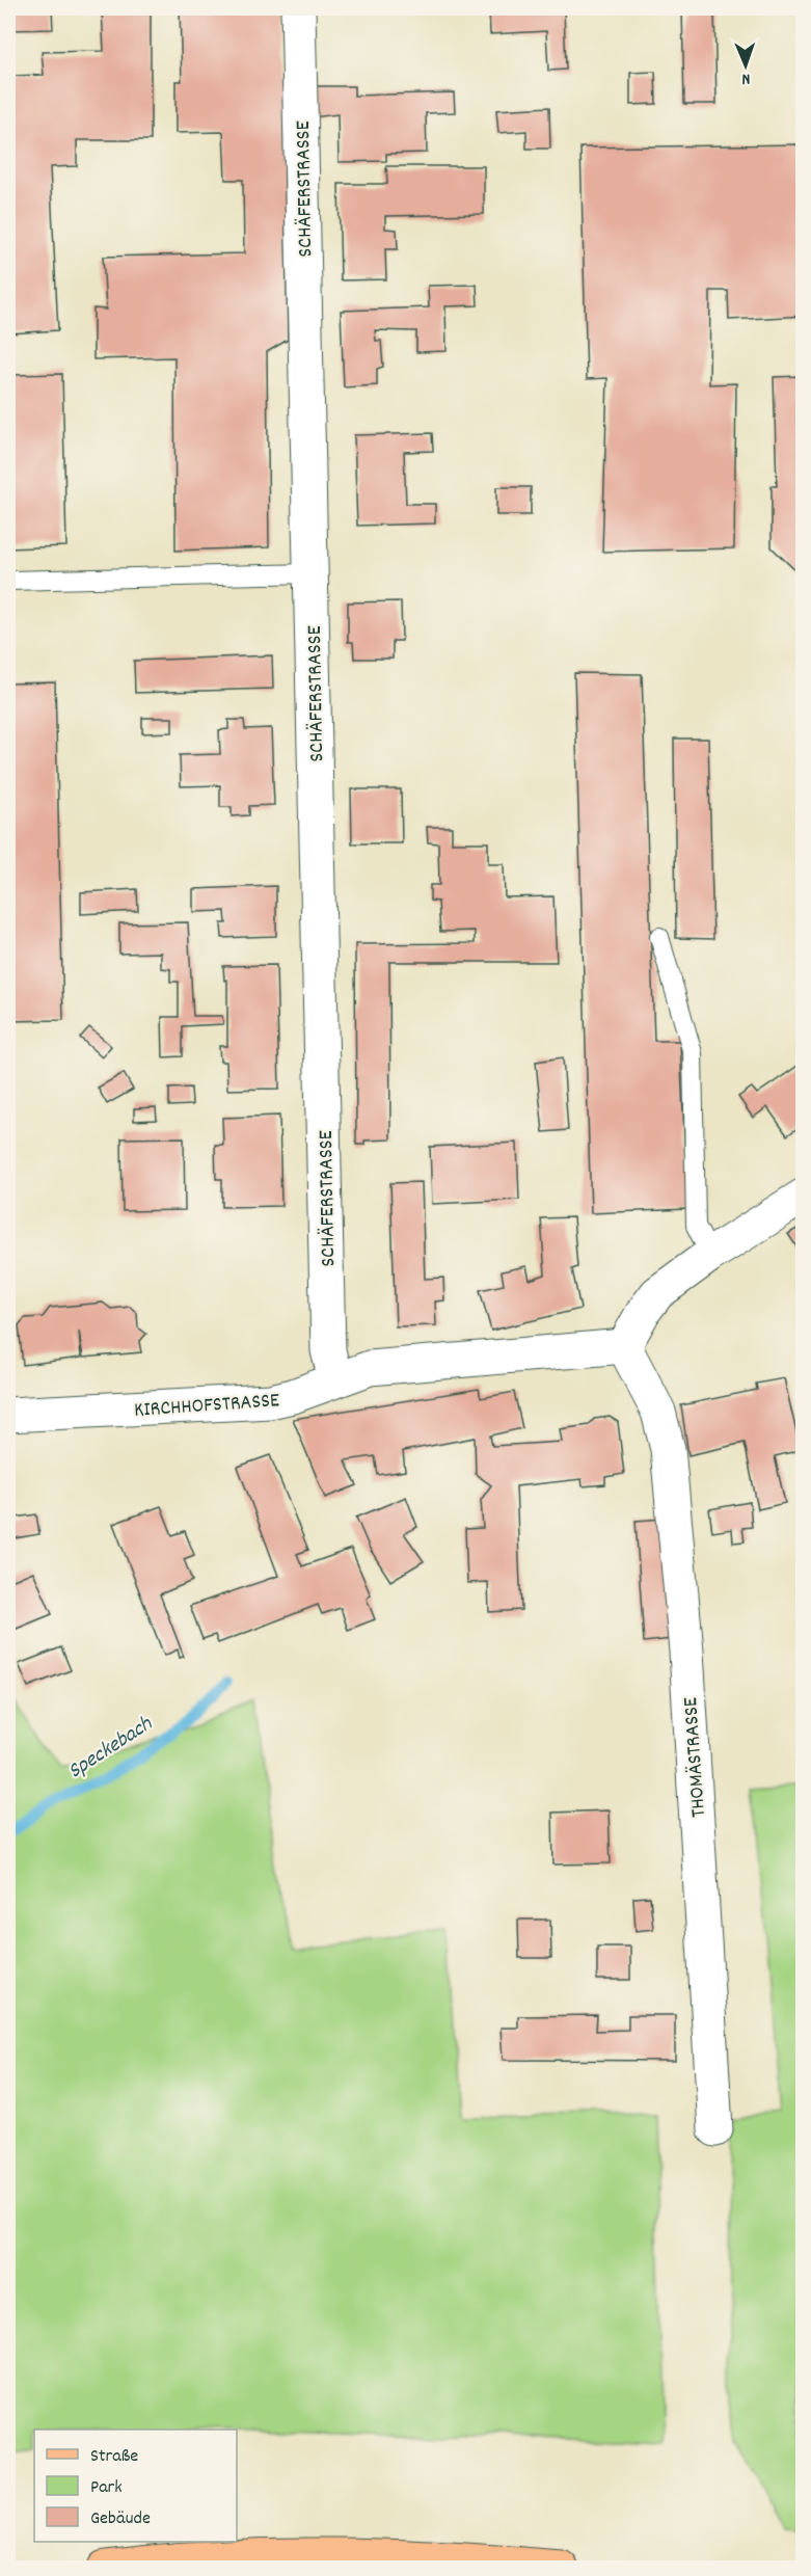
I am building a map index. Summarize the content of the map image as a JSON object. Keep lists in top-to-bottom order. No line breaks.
{"streets":{"street":["SCHÄFERSTRASSE","KIRCHHOFSTRASSE","THOMÄSTRASSE"]},"crossings":[["SCHÄFERSTRASSE","KIRCHHOFSTRASSE"],["KIRCHHOFSTRASSE","THOMÄSTRASSE"]],"water":["Speckebach"],"legend":["Straße","Park","Gebäude"],"north":"bottom"}
